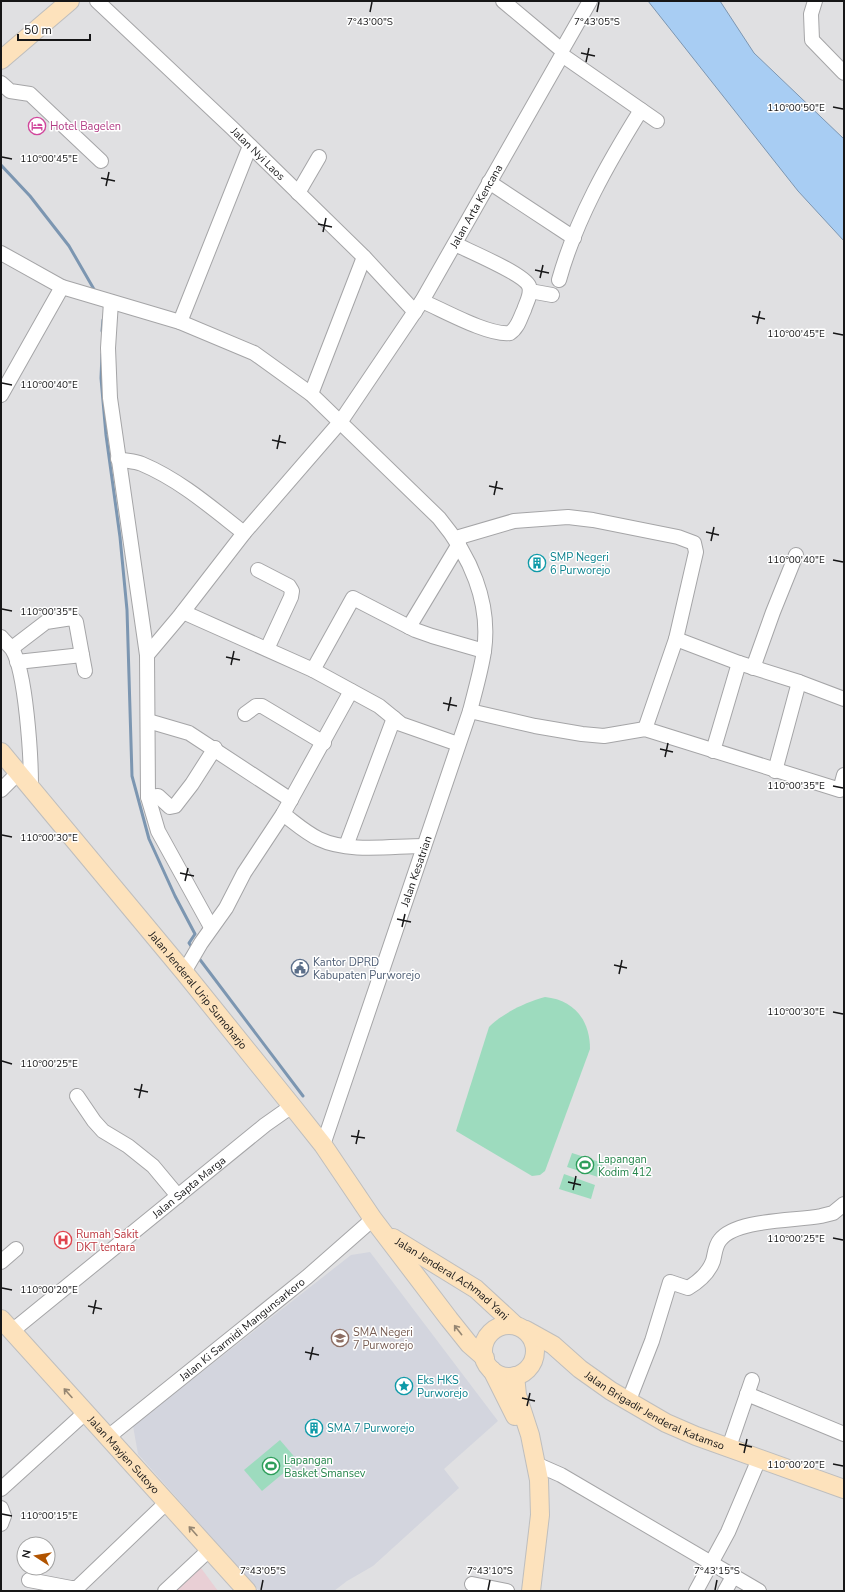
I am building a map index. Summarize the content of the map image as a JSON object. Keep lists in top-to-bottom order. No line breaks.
{"streets":{"main road":["Jalan Jenderal Urip Sumoharjo","Jalan Jenderal Achmad Yani","Jalan Brigadir Jenderal Katamso","Jalan Mayjen Sutoyo"],"street":["Jalan Nyi Laos","Jalan Arta Kencana","Jalan Kesatrian","Jalan Sapta Marga","Jalan Ki Sarmidi Mangunsarkoro"]},"crossings":[["Jalan Nyi Laos","Jalan Arta Kencana"],["Jalan Arta Kencana","Jalan Kesatrian"],["Jalan Kesatrian","Jalan Jenderal Urip Sumoharjo"],["Jalan Jenderal Urip Sumoharjo","Jalan Sapta Marga"],["Jalan Jenderal Urip Sumoharjo","Jalan Jenderal Achmad Yani"],["Jalan Jenderal Urip Sumoharjo","Jalan Ki Sarmidi Mangunsarkoro"],["Jalan Sapta Marga","Jalan Mayjen Sutoyo"],["Jalan Ki Sarmidi Mangunsarkoro","Jalan Mayjen Sutoyo"]],"one_way":["Jalan Mayjen Sutoyo"],"places":{"hotel":["Hotel Bagelen"],"building":["SMP Negeri 6 Purworejo","SMA 7 Purworejo"],"public building":["Kantor DPRD Kabupaten Purworejo"],"sports":["Lapangan Kodim 412","Lapangan Basket Smansev"],"hospital":["Rumah Sakit DKT tentara"],"school or university":["SMA Negeri 7 Purworejo"],"place":["Eks HKS Purworejo"]},"scale_bar":"50 m","north":"left","coordinates":["7°43'00\"S","7°43'05\"S","110°00'50\"E","110°00'45\"E","110°00'40\"E","110°00'35\"E","110°00'30\"E","110°00'25\"E","110°00'20\"E","110°00'15\"E","7°43'10\"S","7°43'15\"S"]}
